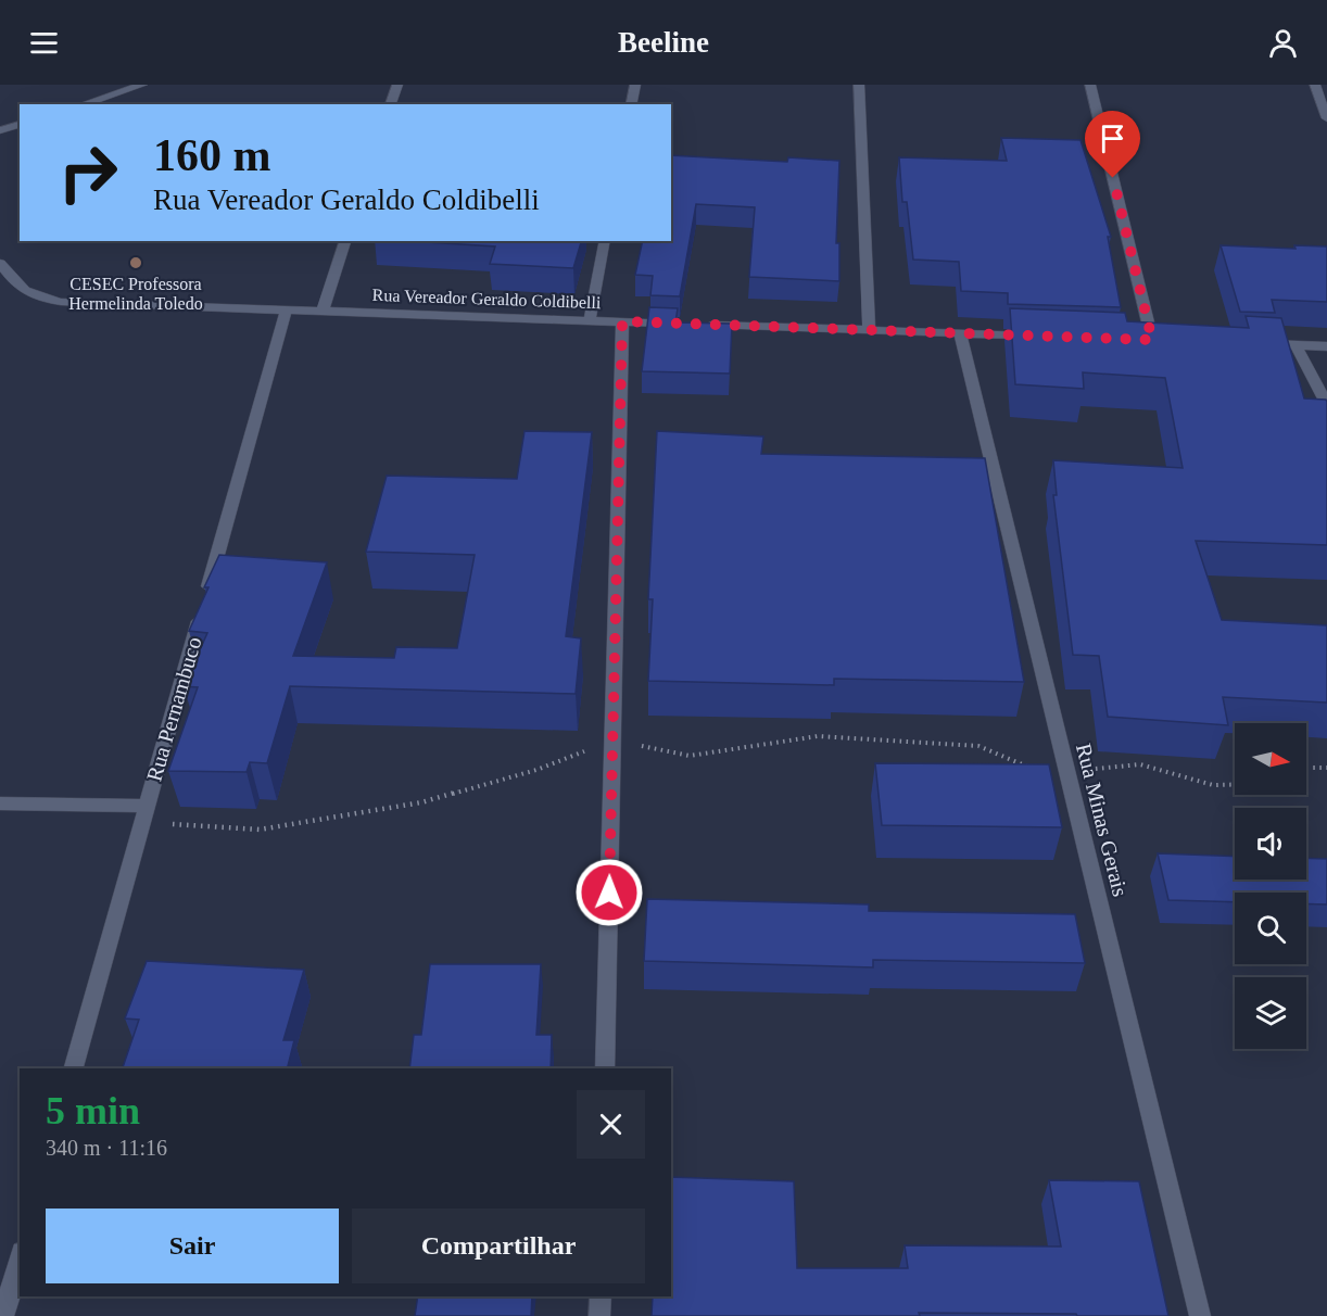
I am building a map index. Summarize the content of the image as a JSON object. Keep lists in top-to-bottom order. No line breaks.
{"streets":{"street":["Rua Vereador Geraldo Coldibelli","Rua Pernambuco","Rua Minas Gerais"]},"crossings":[["Rua Vereador Geraldo Coldibelli","Rua Pernambuco"],["Rua Vereador Geraldo Coldibelli","Rua Minas Gerais"]],"places":["CESEC Professora Hermelinda Toledo"],"north":"right","page":{"header":"Beeline","turn":["160 m","Rua Vereador Geraldo Coldibelli"],"heading":["5 min","340 m · 11:16"],"buttons":["Sair","Compartilhar"]}}
